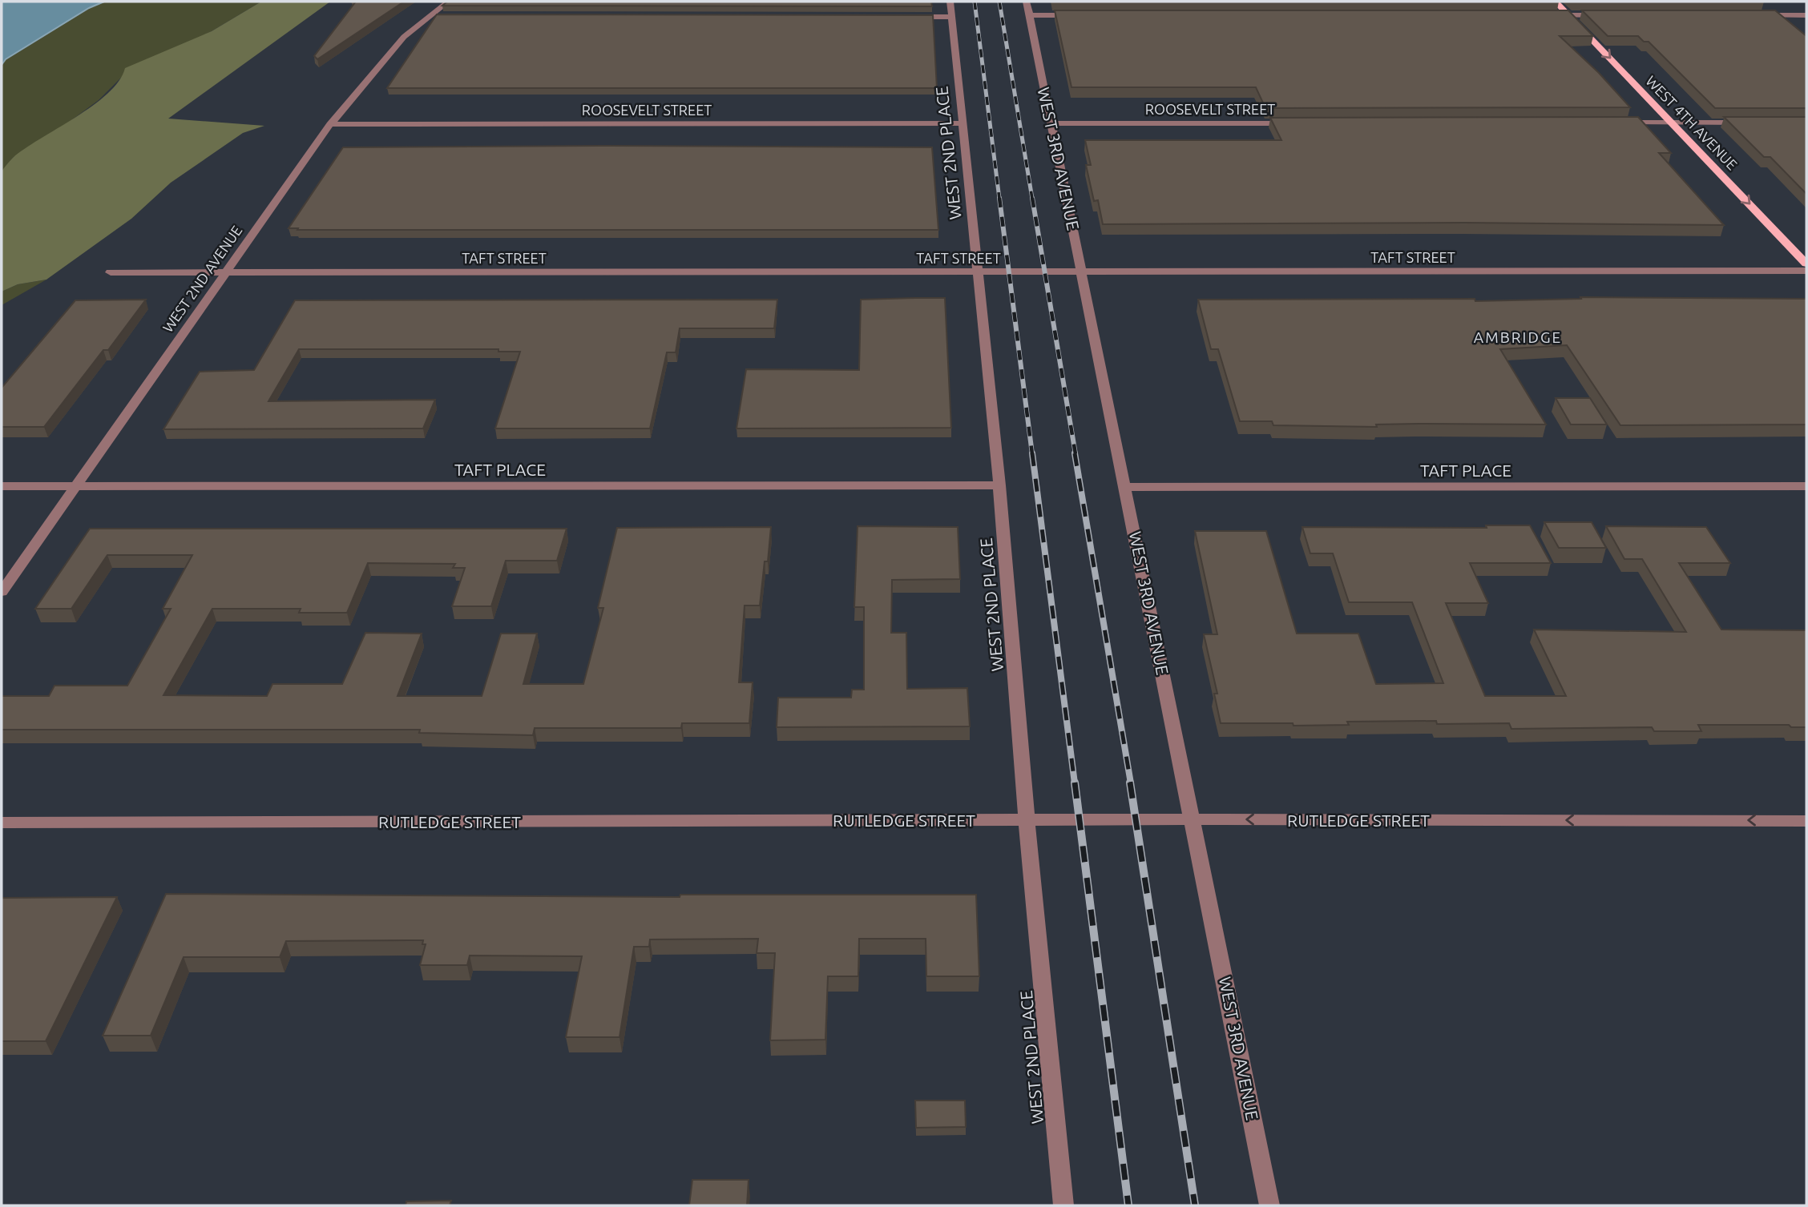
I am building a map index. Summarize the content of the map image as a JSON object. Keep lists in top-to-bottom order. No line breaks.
{"streets":{"main road":["WEST 4TH AVENUE"],"street":["ROOSEVELT STREET","WEST 2ND PLACE","WEST 3RD AVENUE","TAFT STREET","WEST 2ND AVENUE","TAFT PLACE","RUTLEDGE STREET"]},"crossings":[["ROOSEVELT STREET","WEST 2ND PLACE"],["ROOSEVELT STREET","WEST 3RD AVENUE"],["ROOSEVELT STREET","WEST 2ND AVENUE"],["WEST 2ND PLACE","TAFT STREET"],["WEST 2ND PLACE","TAFT PLACE"],["WEST 2ND PLACE","RUTLEDGE STREET"],["WEST 3RD AVENUE","TAFT STREET"],["WEST 3RD AVENUE","TAFT PLACE"],["WEST 3RD AVENUE","RUTLEDGE STREET"],["TAFT STREET","WEST 2ND AVENUE"],["WEST 2ND AVENUE","TAFT PLACE"]],"one_way":["WEST 4TH AVENUE"],"districts":["AMBRIDGE"]}
